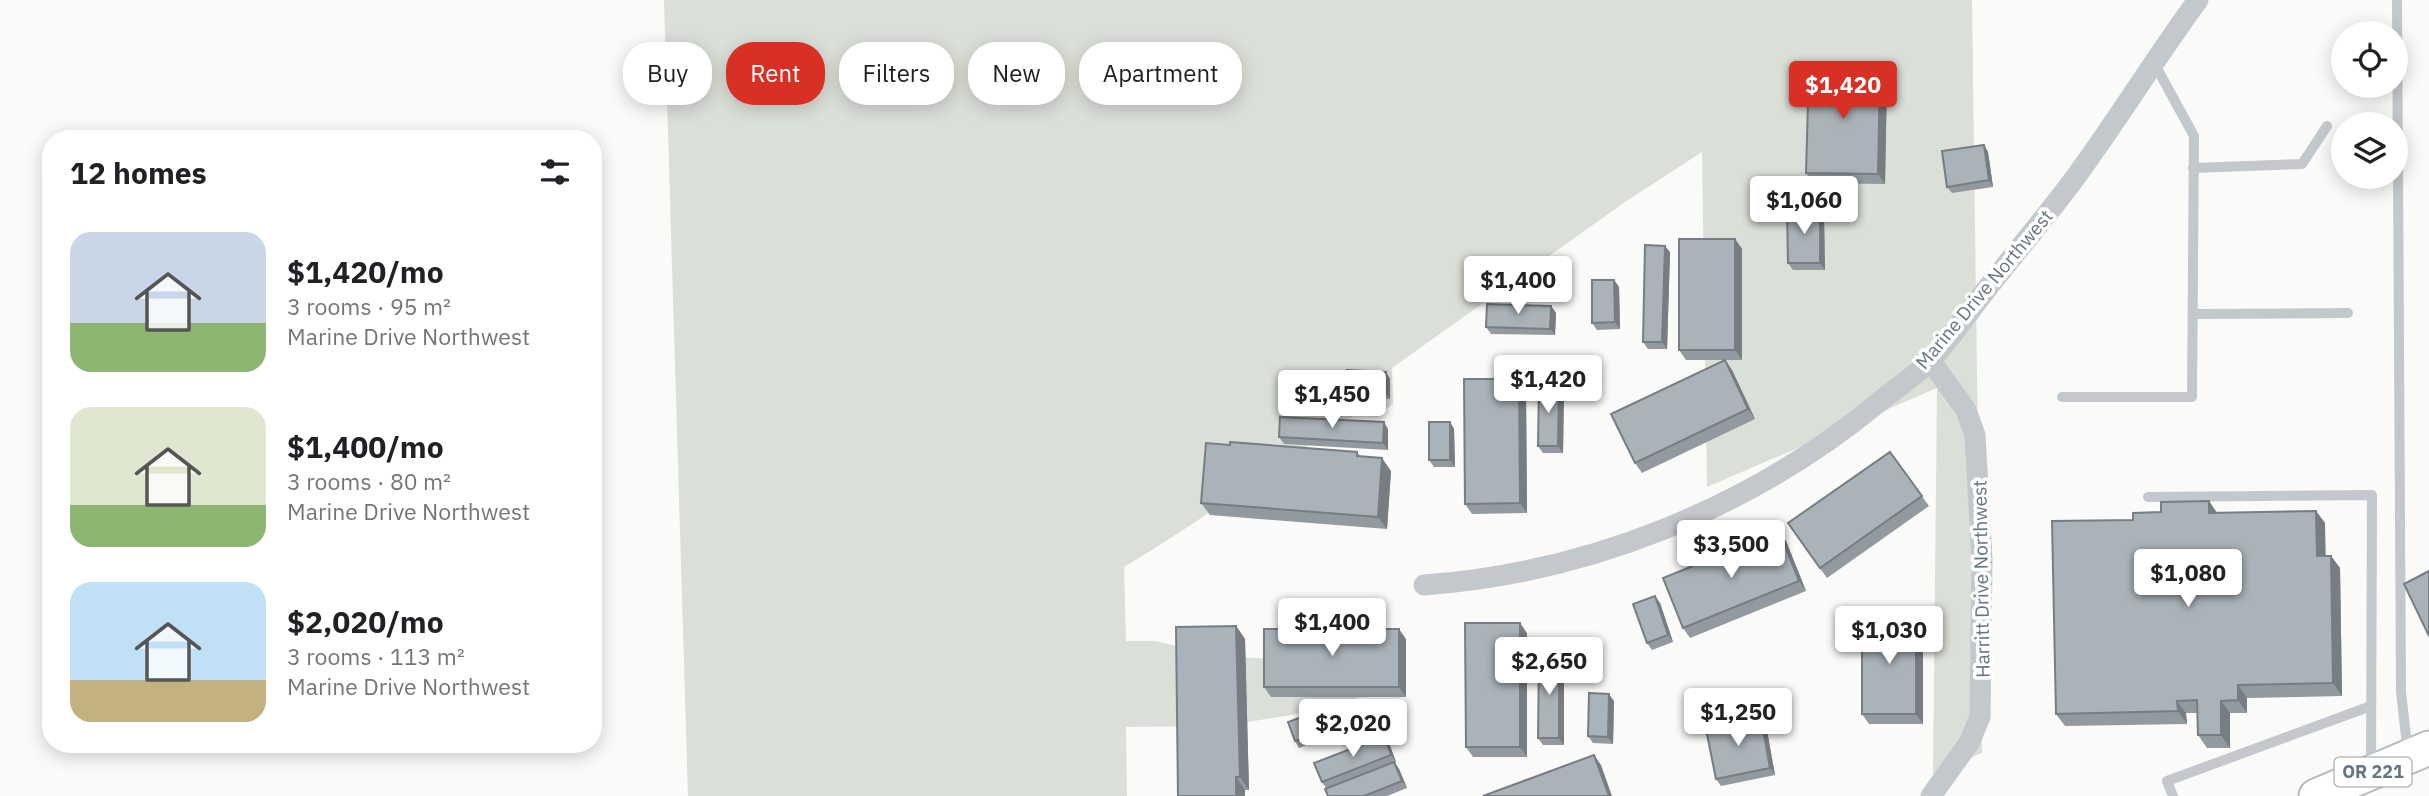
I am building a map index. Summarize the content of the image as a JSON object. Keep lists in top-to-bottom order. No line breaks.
{"streets":{"main road":["OR 221"],"street":["Marine Drive Northwest","Harritt Drive Northwest"]},"crossings":[["Marine Drive Northwest","Harritt Drive Northwest"]],"page":{"chip":["Buy","Rent","Filters","New","Apartment"],"price":["$1,420","$1,060","$1,400","$1,420","$1,450","$3,500","$1,080","$1,400","$1,030","$2,650","$1,250","$2,020"],"heading":"12 homes","list":[{"name":"$1,420/mo","note":"3 rooms · 95 m² · Marine Drive Northwest"},{"name":"$1,400/mo","note":"3 rooms · 80 m² · Marine Drive Northwest"},{"name":"$2,020/mo","note":"3 rooms · 113 m² · Marine Drive Northwest"}]}}
